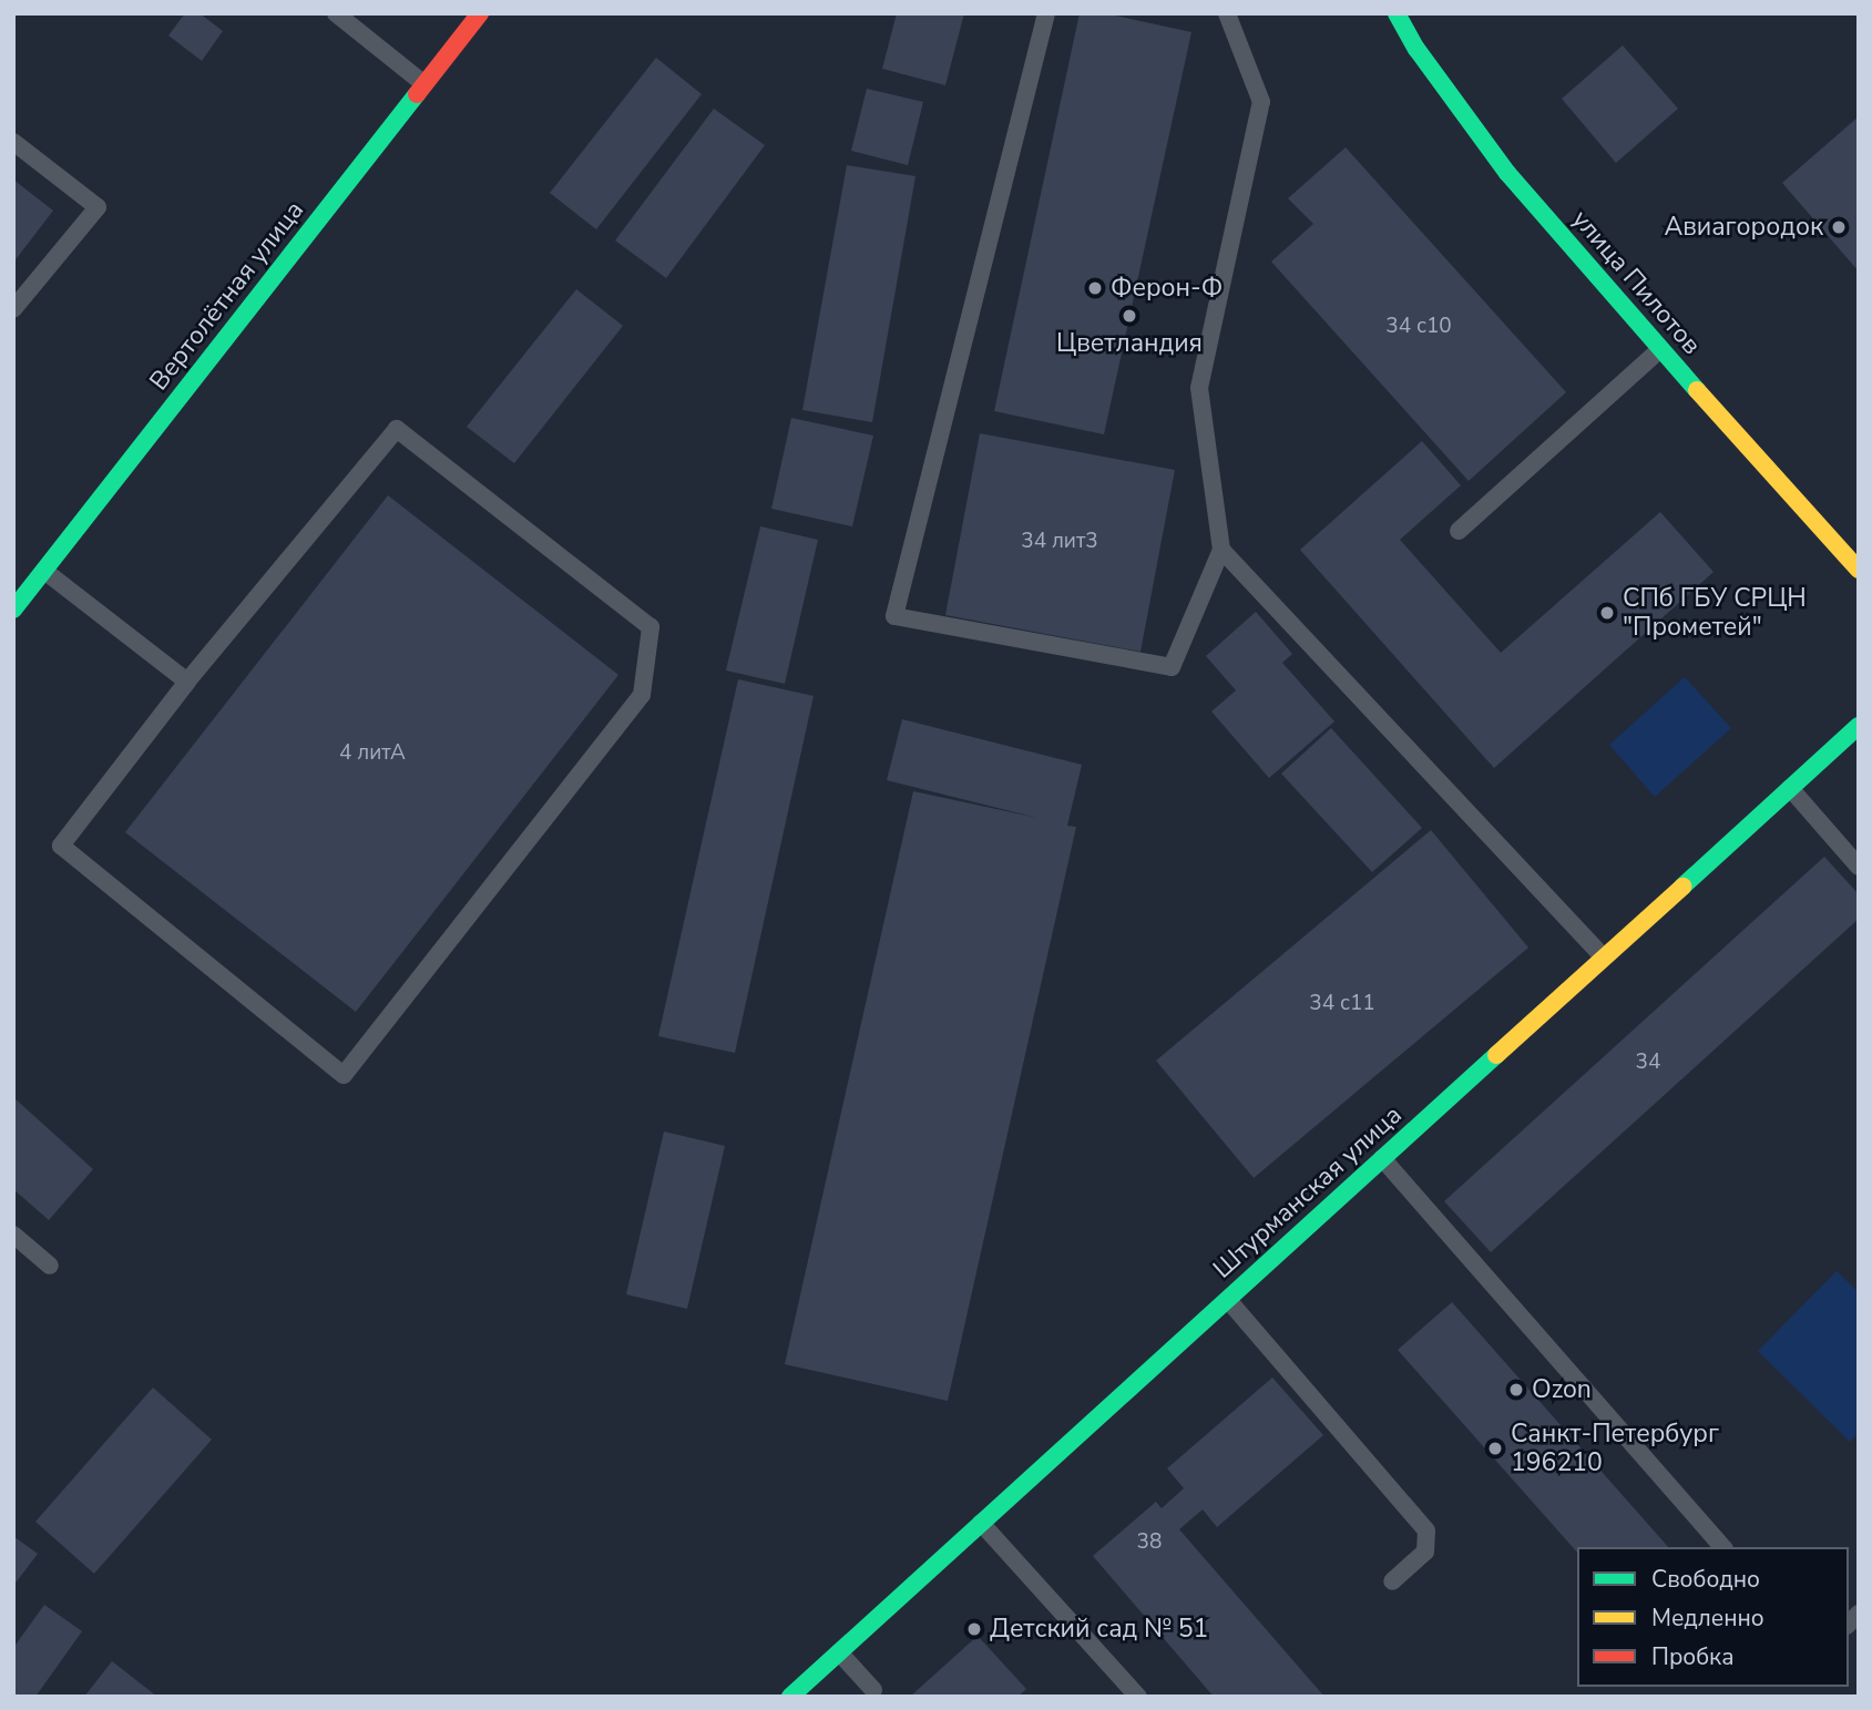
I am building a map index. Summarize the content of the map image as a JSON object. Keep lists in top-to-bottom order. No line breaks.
{"streets":{"street":["улица Пилотов","Вертолётная улица","Штурманская улица"]},"places":["Авиагородок","Ферон-Ф","Цветландия","СПб ГБУ СРЦН \"Прометей\"","Ozon","Санкт-Петербург 196210","Детский сад № 51"],"house_numbers":["34 с10","34 лит3","4 литА","34 с11","34","38"],"legend":["Свободно","Медленно","Пробка"]}
